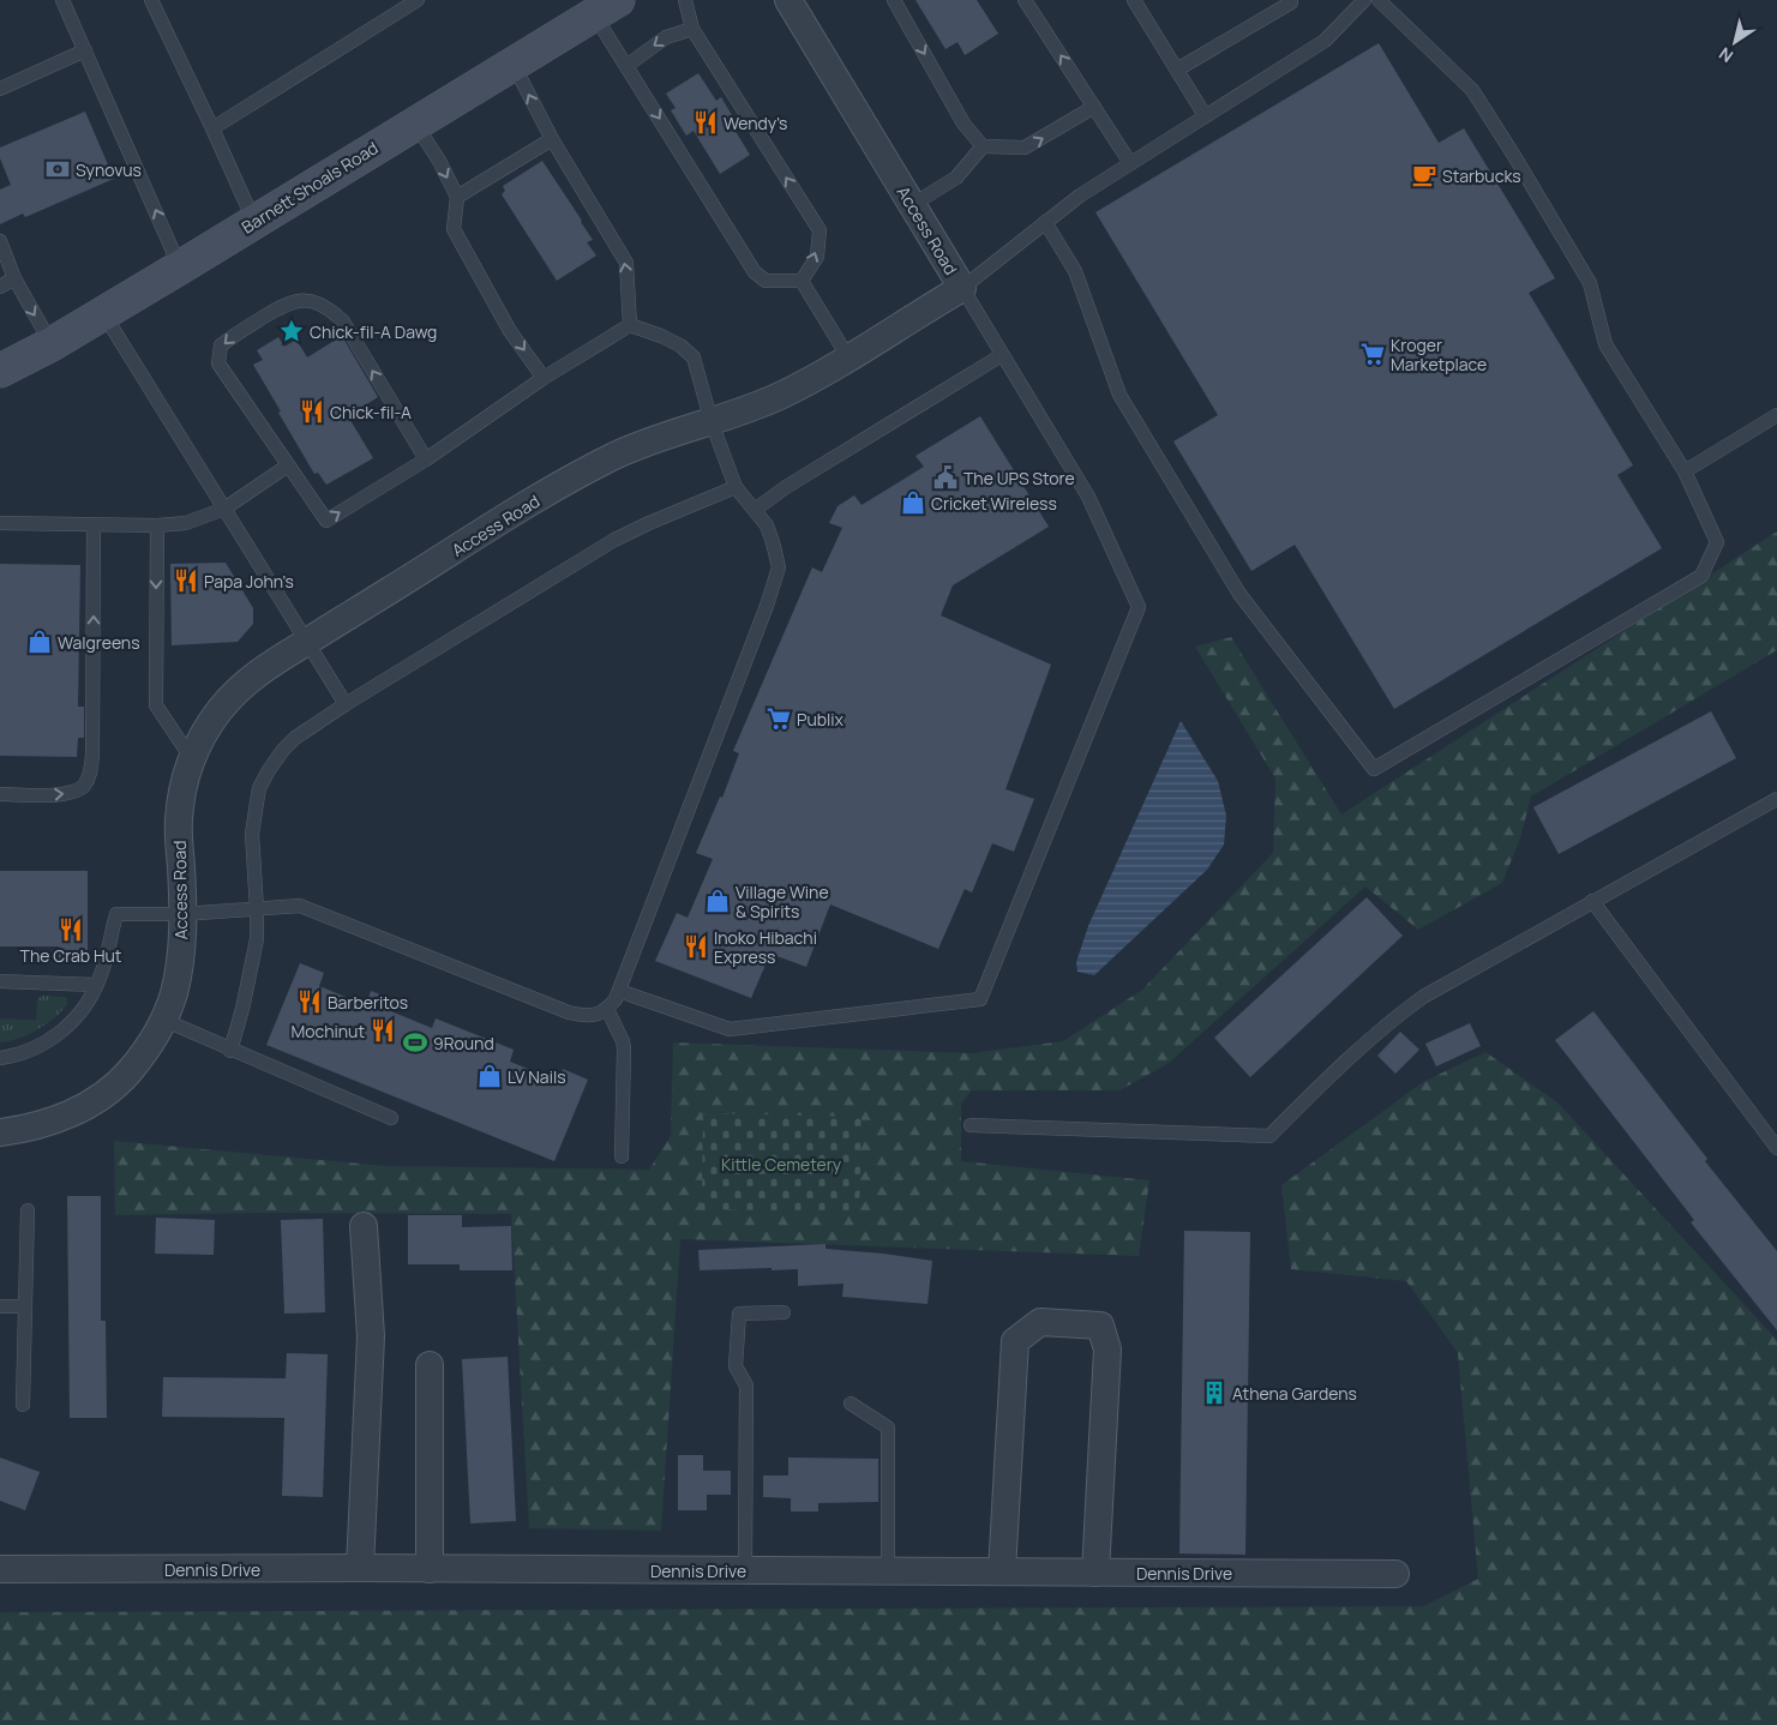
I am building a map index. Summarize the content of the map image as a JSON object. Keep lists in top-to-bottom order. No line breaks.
{"streets":{"main road":["Barnett Shoals Road"],"street":["Access Road","Dennis Drive"]},"parks":["Kittle Cemetery"],"places":{"restaurant":["Wendy's","Chick-fil-A","Papa John's","The Crab Hut","Inoko Hibachi Express","Barberitos","Mochinut"],"bank":["Synovus"],"cafe":["Starbucks"],"place":["Chick-fil-A Dawg"],"supermarket":["Kroger Marketplace","Publix"],"public building":["The UPS Store"],"shop":["Cricket Wireless","Walgreens","Village Wine & Spirits","LV Nails"],"sports":["9Round"],"building":["Athena Gardens"]},"north":"bottom left"}
